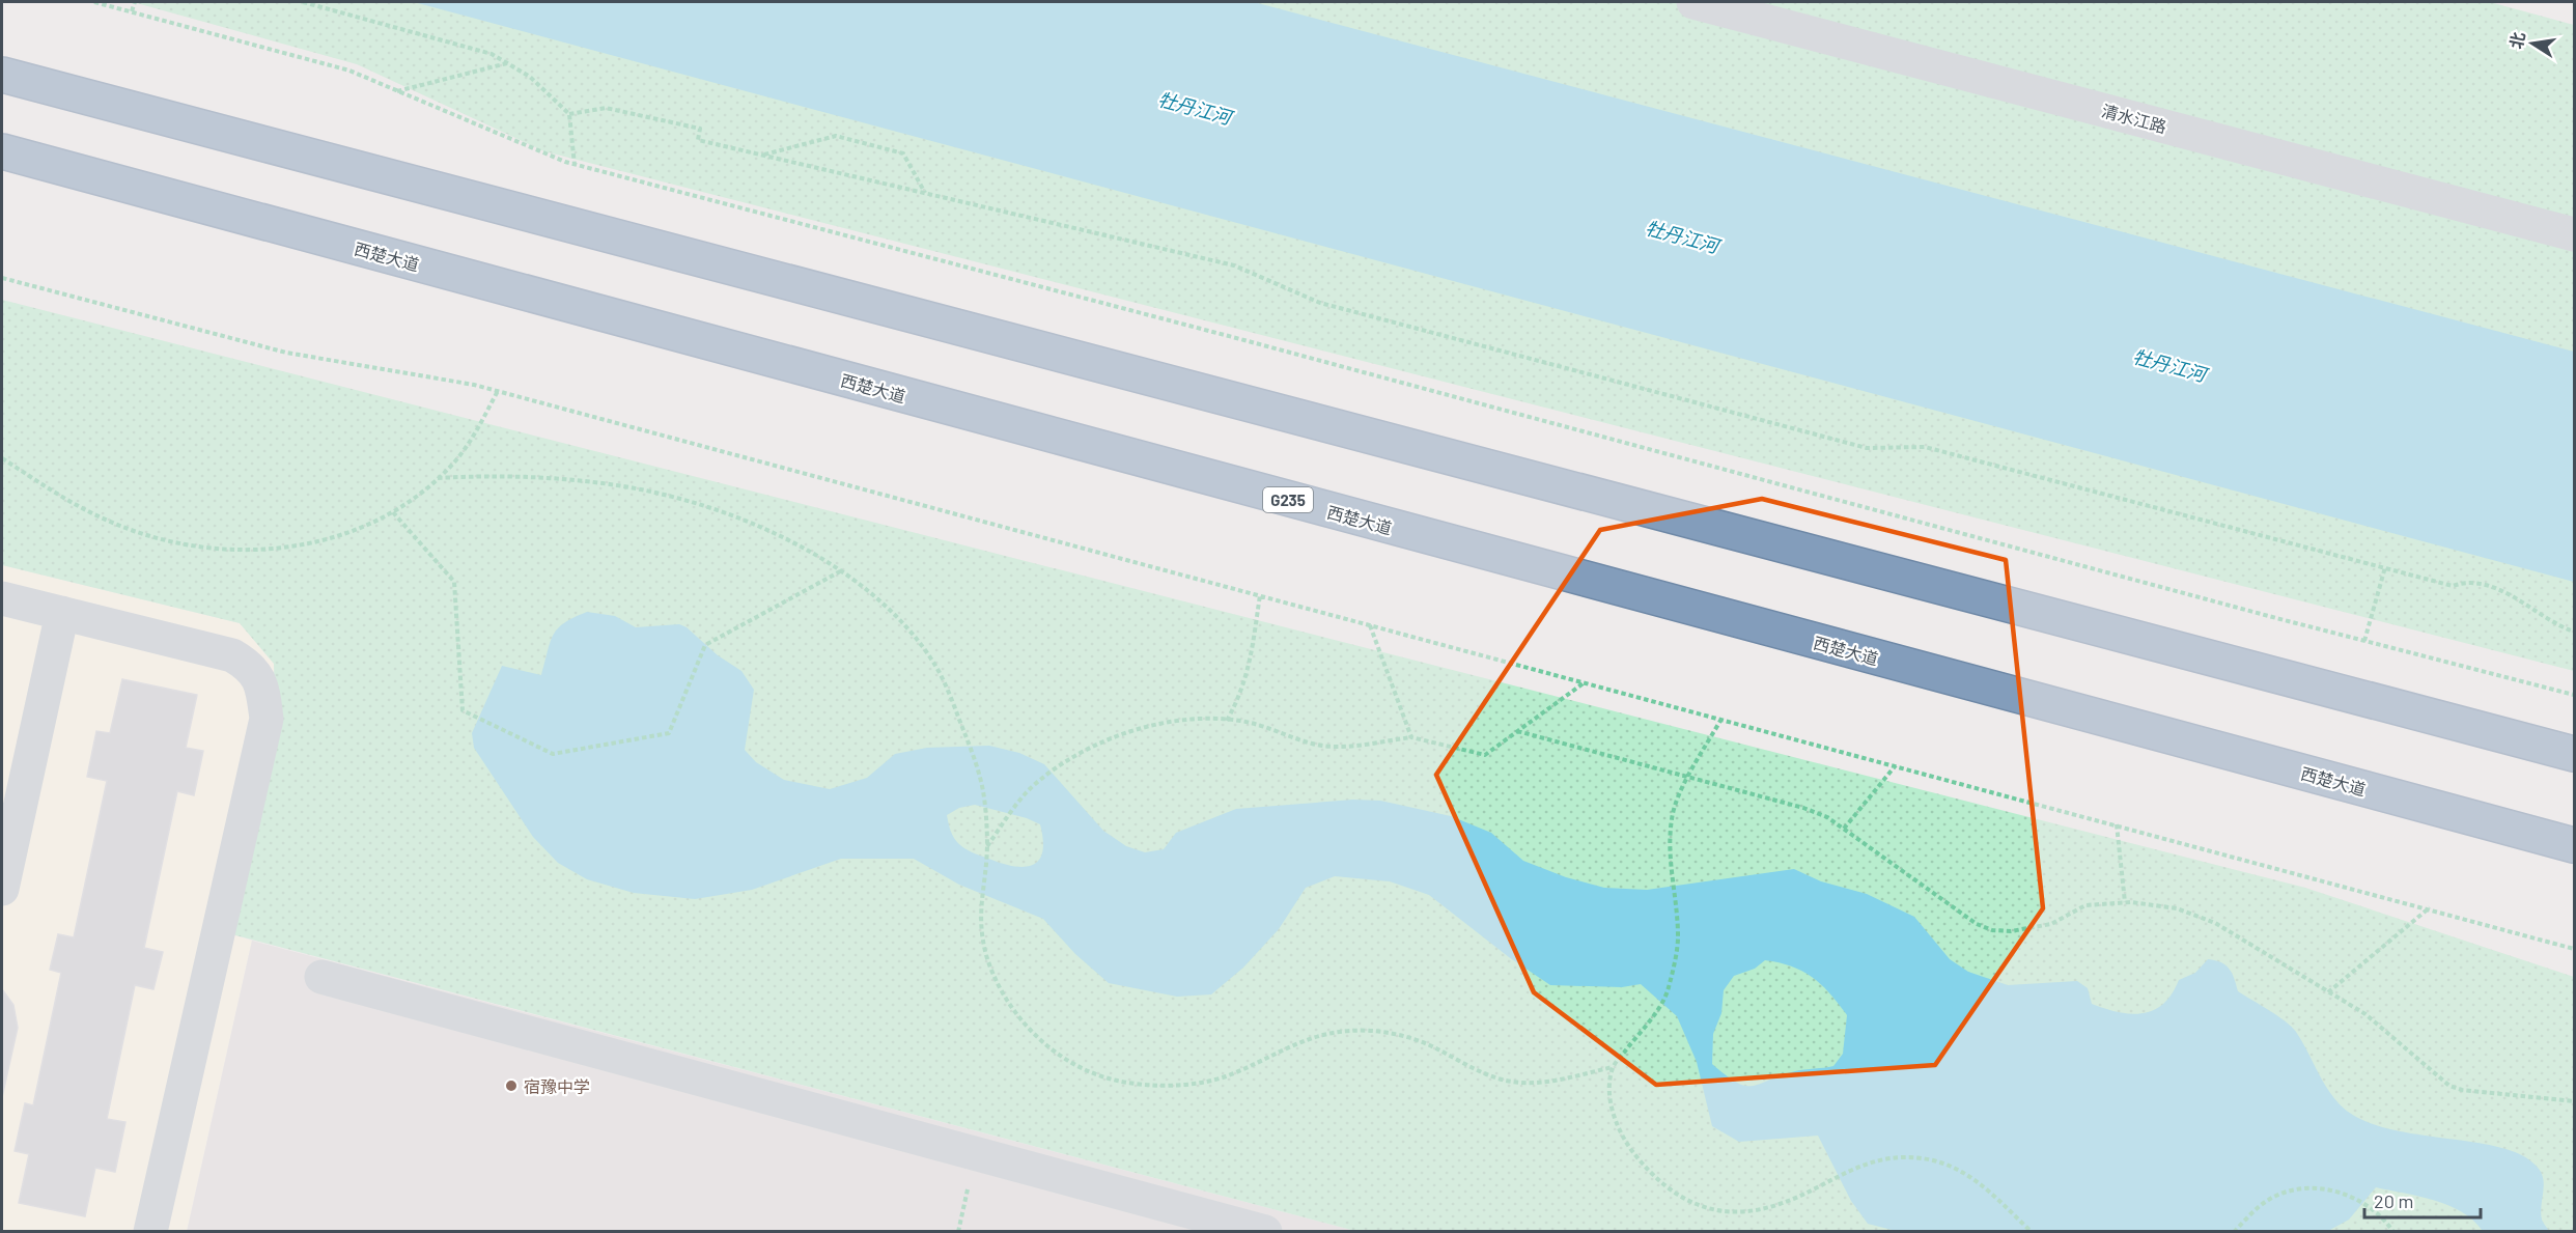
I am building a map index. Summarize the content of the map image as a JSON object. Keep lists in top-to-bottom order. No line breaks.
{"streets":{"highway":["西楚大道","G235"],"street":["清水江路"]},"water":["牡丹江河"],"places":["宿豫中学"],"scale_bar":"20 m","north":"left"}
